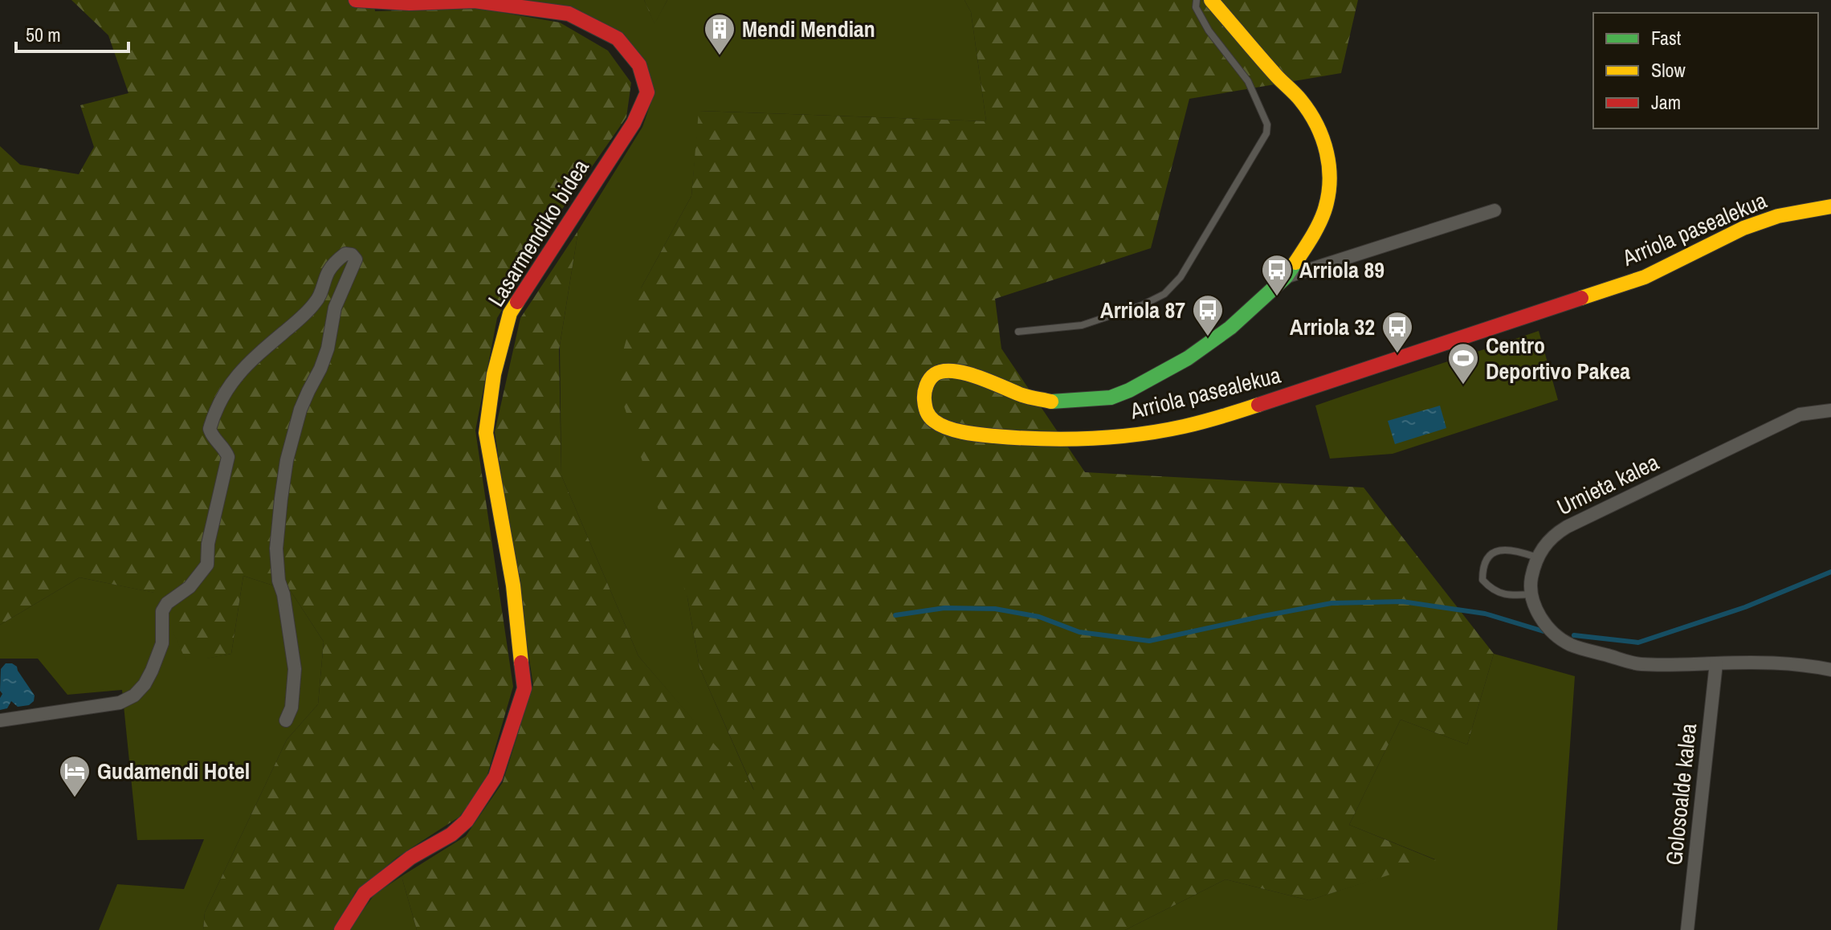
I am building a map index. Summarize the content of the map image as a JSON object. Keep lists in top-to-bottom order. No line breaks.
{"streets":{"street":["Arriola pasealekua","Lasarmendiko bidea","Urnieta kalea","Golosoalde kalea"]},"places":{"building":["Mendi Mendian"],"bus stop":["Arriola 89","Arriola 87","Arriola 32"],"sports":["Centro Deportivo Pakea"],"hotel":["Gudamendi Hotel"]},"legend":["Fast","Slow","Jam"],"scale_bar":"50 m"}
